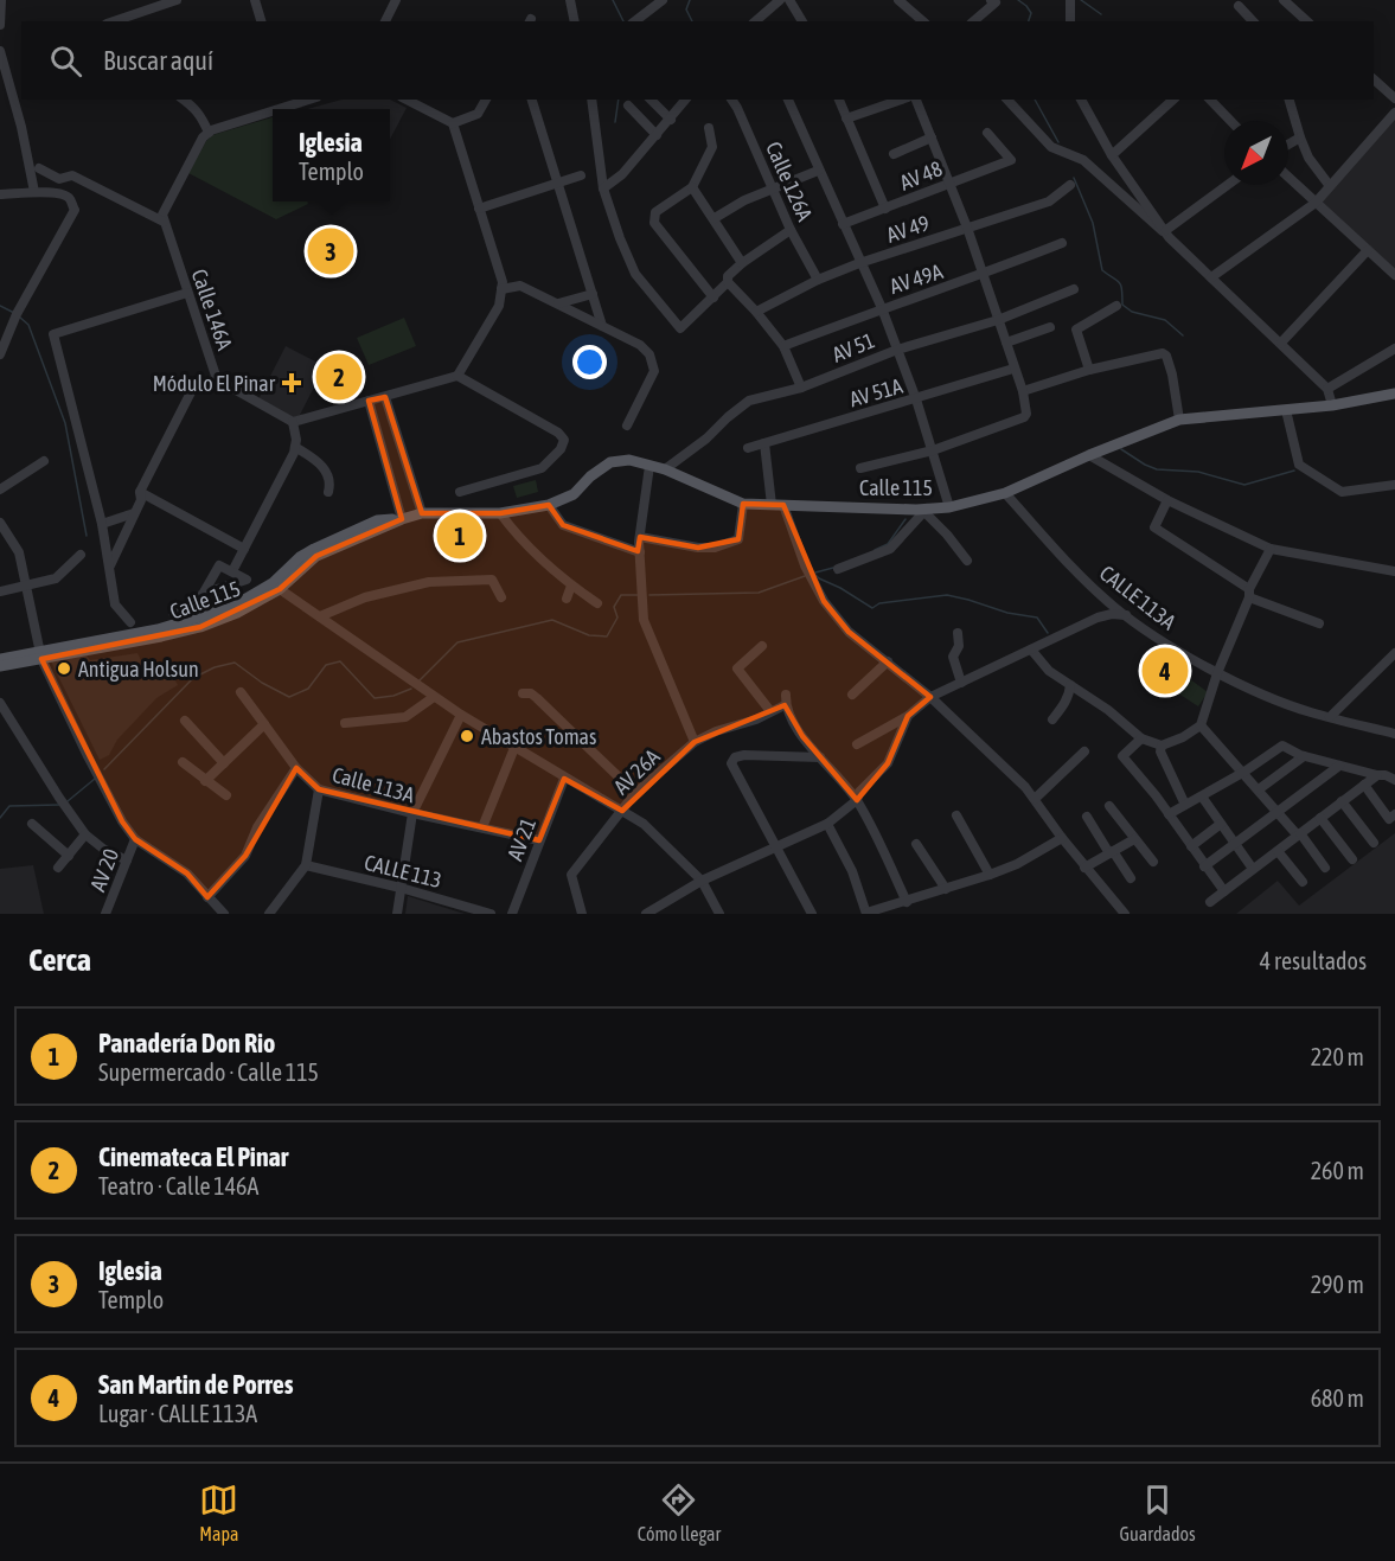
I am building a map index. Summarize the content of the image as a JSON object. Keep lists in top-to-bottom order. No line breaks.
{"streets":{"main road":["Calle 115"],"street":["AV 48","Calle 126A","AV 49","AV 49A","Calle 146A","AV 51","AV 51A","CALLE 113A","AV 26A","Calle 113A","AV 21","AV 20","CALLE 113"]},"crossings":[["Calle 126A","AV 49"],["AV 51","Calle 115"],["Calle 115","CALLE 113A"],["Calle 113A","AV 21"]],"places":{"health":["Módulo El Pinar"],"other":["Antigua Holsun","Abastos Tomas"]},"north":"bottom left","page":{"search":"Buscar aquí","popup":["Iglesia","Templo"],"pins":["3","2","1","4"],"heading":["Cerca","4 resultados"],"list":[{"mark":"1","name":"Panadería Don Rio","note":"Supermercado · Calle 115","value":"220 m"},{"mark":"2","name":"Cinemateca El Pinar","note":"Teatro · Calle 146A","value":"260 m"},{"mark":"3","name":"Iglesia","note":"Templo","value":"290 m"},{"mark":"4","name":"San Martin de Porres","note":"Lugar · CALLE 113A","value":"680 m"}],"nav":["Mapa","Cómo llegar","Guardados"]}}
